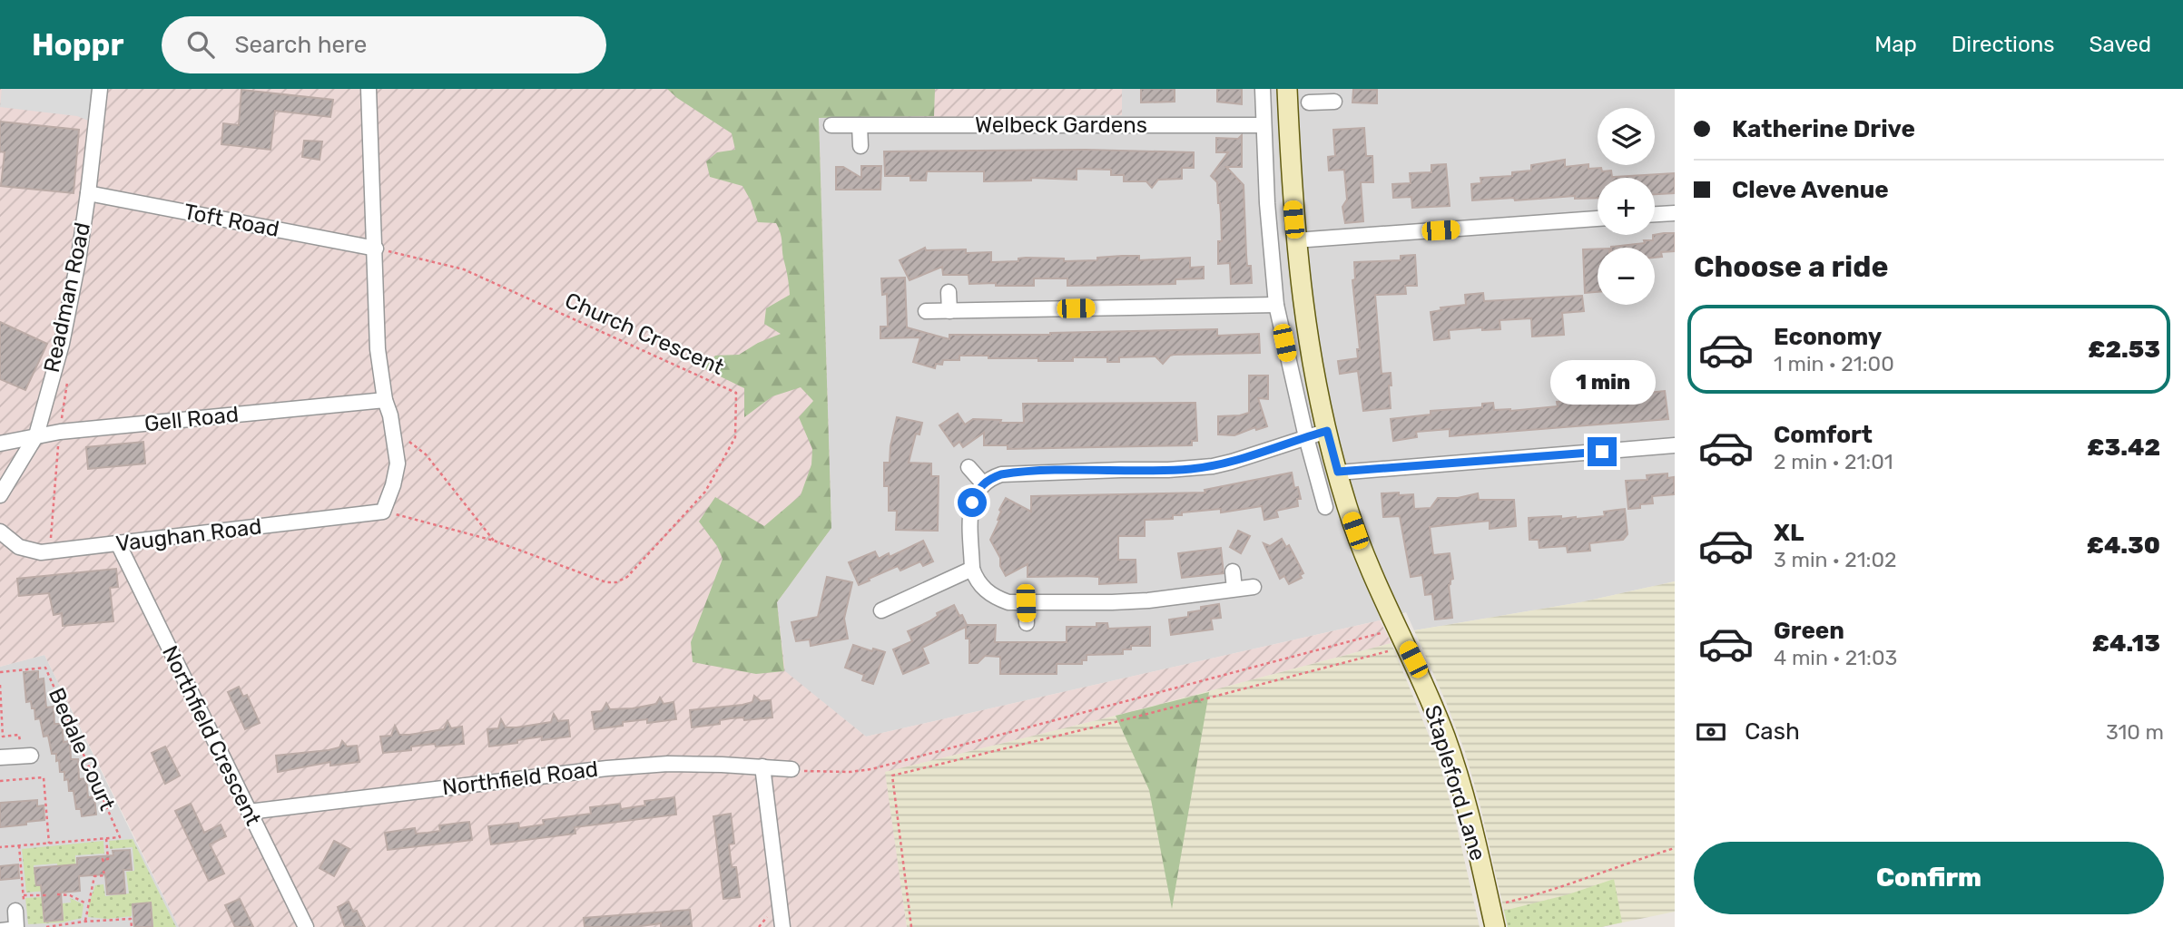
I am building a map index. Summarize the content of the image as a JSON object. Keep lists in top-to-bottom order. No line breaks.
{"streets":{"main road":["Stapleford Lane"],"street":["Welbeck Gardens","Toft Road","Readman Road","Gell Road","Vaughan Road","Northfield Crescent","Northfield Road"],"path":["Church Crescent","Bedale Court"]},"crossings":[["Toft Road","Readman Road"],["Toft Road","Church Crescent"],["Readman Road","Gell Road"],["Church Crescent","Vaughan Road"],["Vaughan Road","Northfield Crescent"],["Northfield Crescent","Northfield Road"]],"page":{"header":"Hoppr","search":"Search here","nav":["Map","Directions","Saved"],"banner":["Katherine Drive","Cleve Avenue"],"map_buttons":["+","−"],"heading":"Choose a ride","list":[{"name":"Economy","note":"1 min · 21:00","value":"£2.53"},{"name":"Comfort","note":"2 min · 21:01","value":"£3.42"},{"name":"XL","note":"3 min · 21:02","value":"£4.30"},{"name":"Green","note":"4 min · 21:03","value":"£4.13"}],"bubble":"1 min","pay":["Cash","310 m"],"buttons":"Confirm"}}
